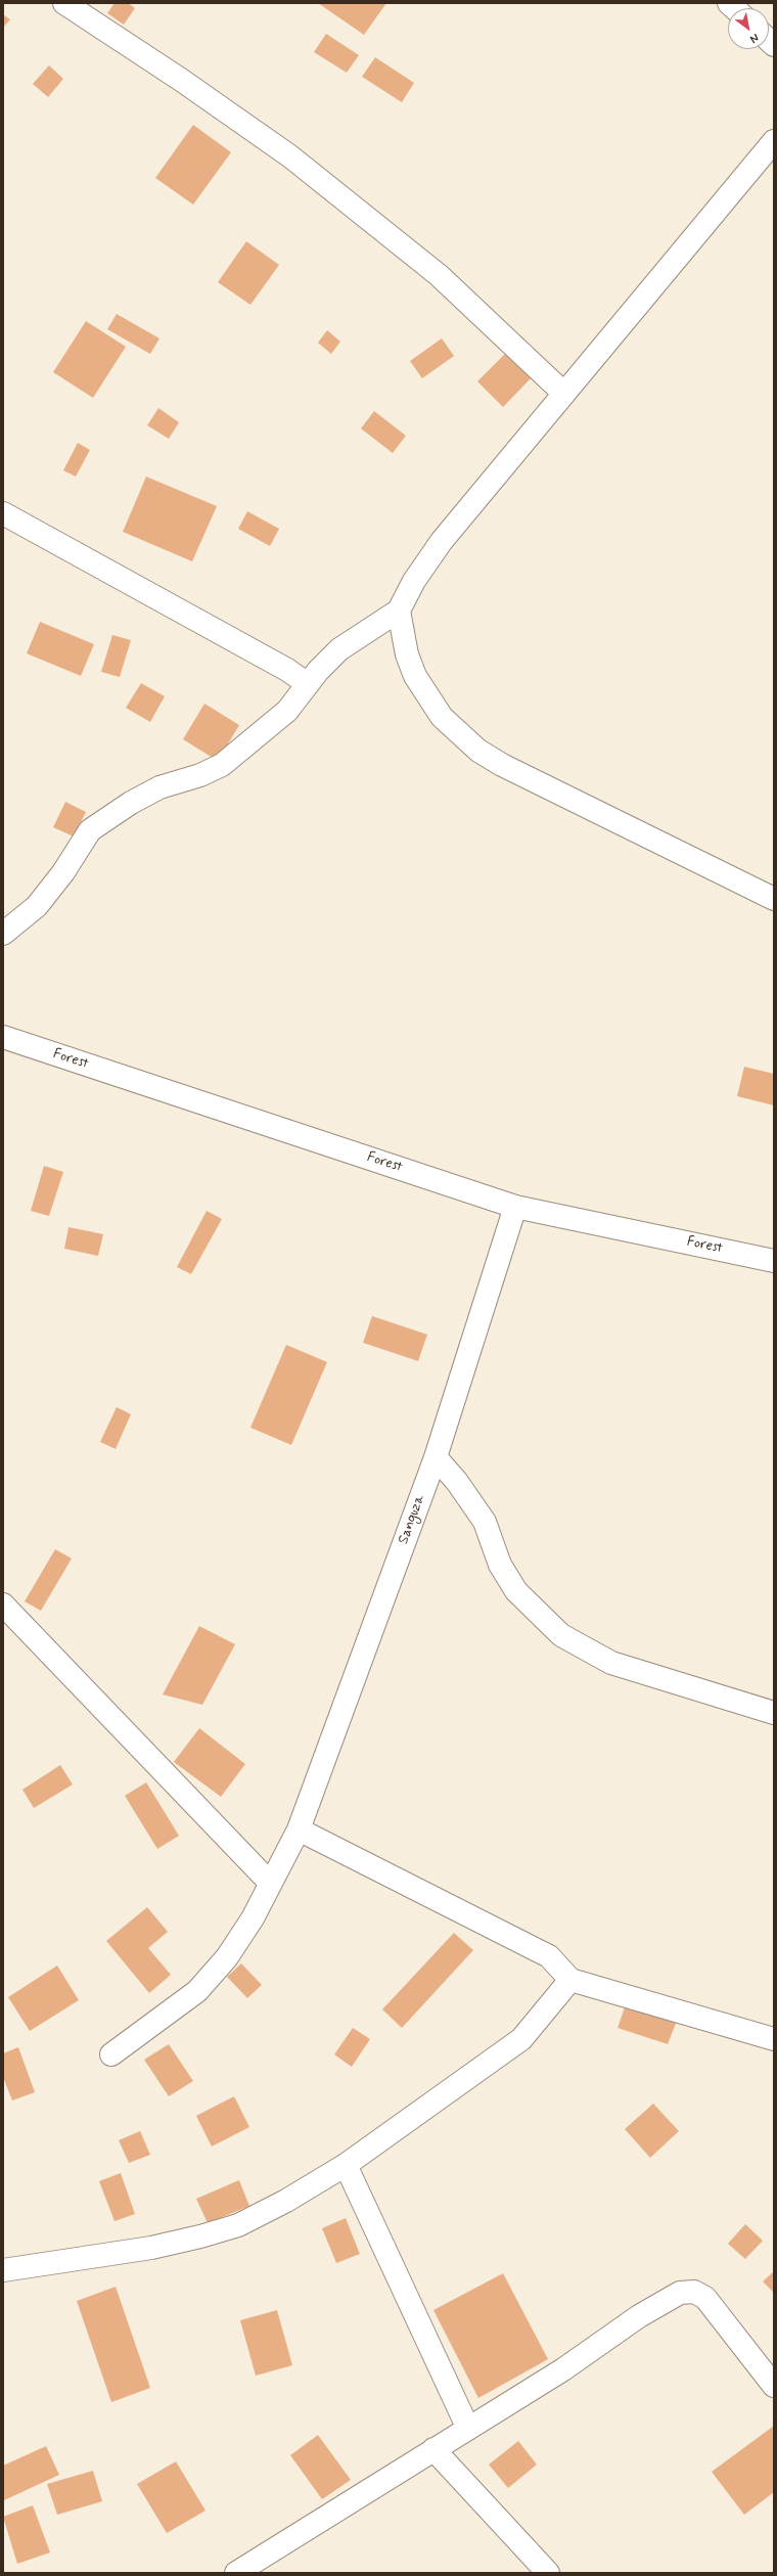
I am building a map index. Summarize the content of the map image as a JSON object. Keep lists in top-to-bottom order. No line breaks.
{"streets":{"street":["Forest","Sanguza"]},"crossings":[["Forest","Sanguza"]],"north":"bottom right"}
